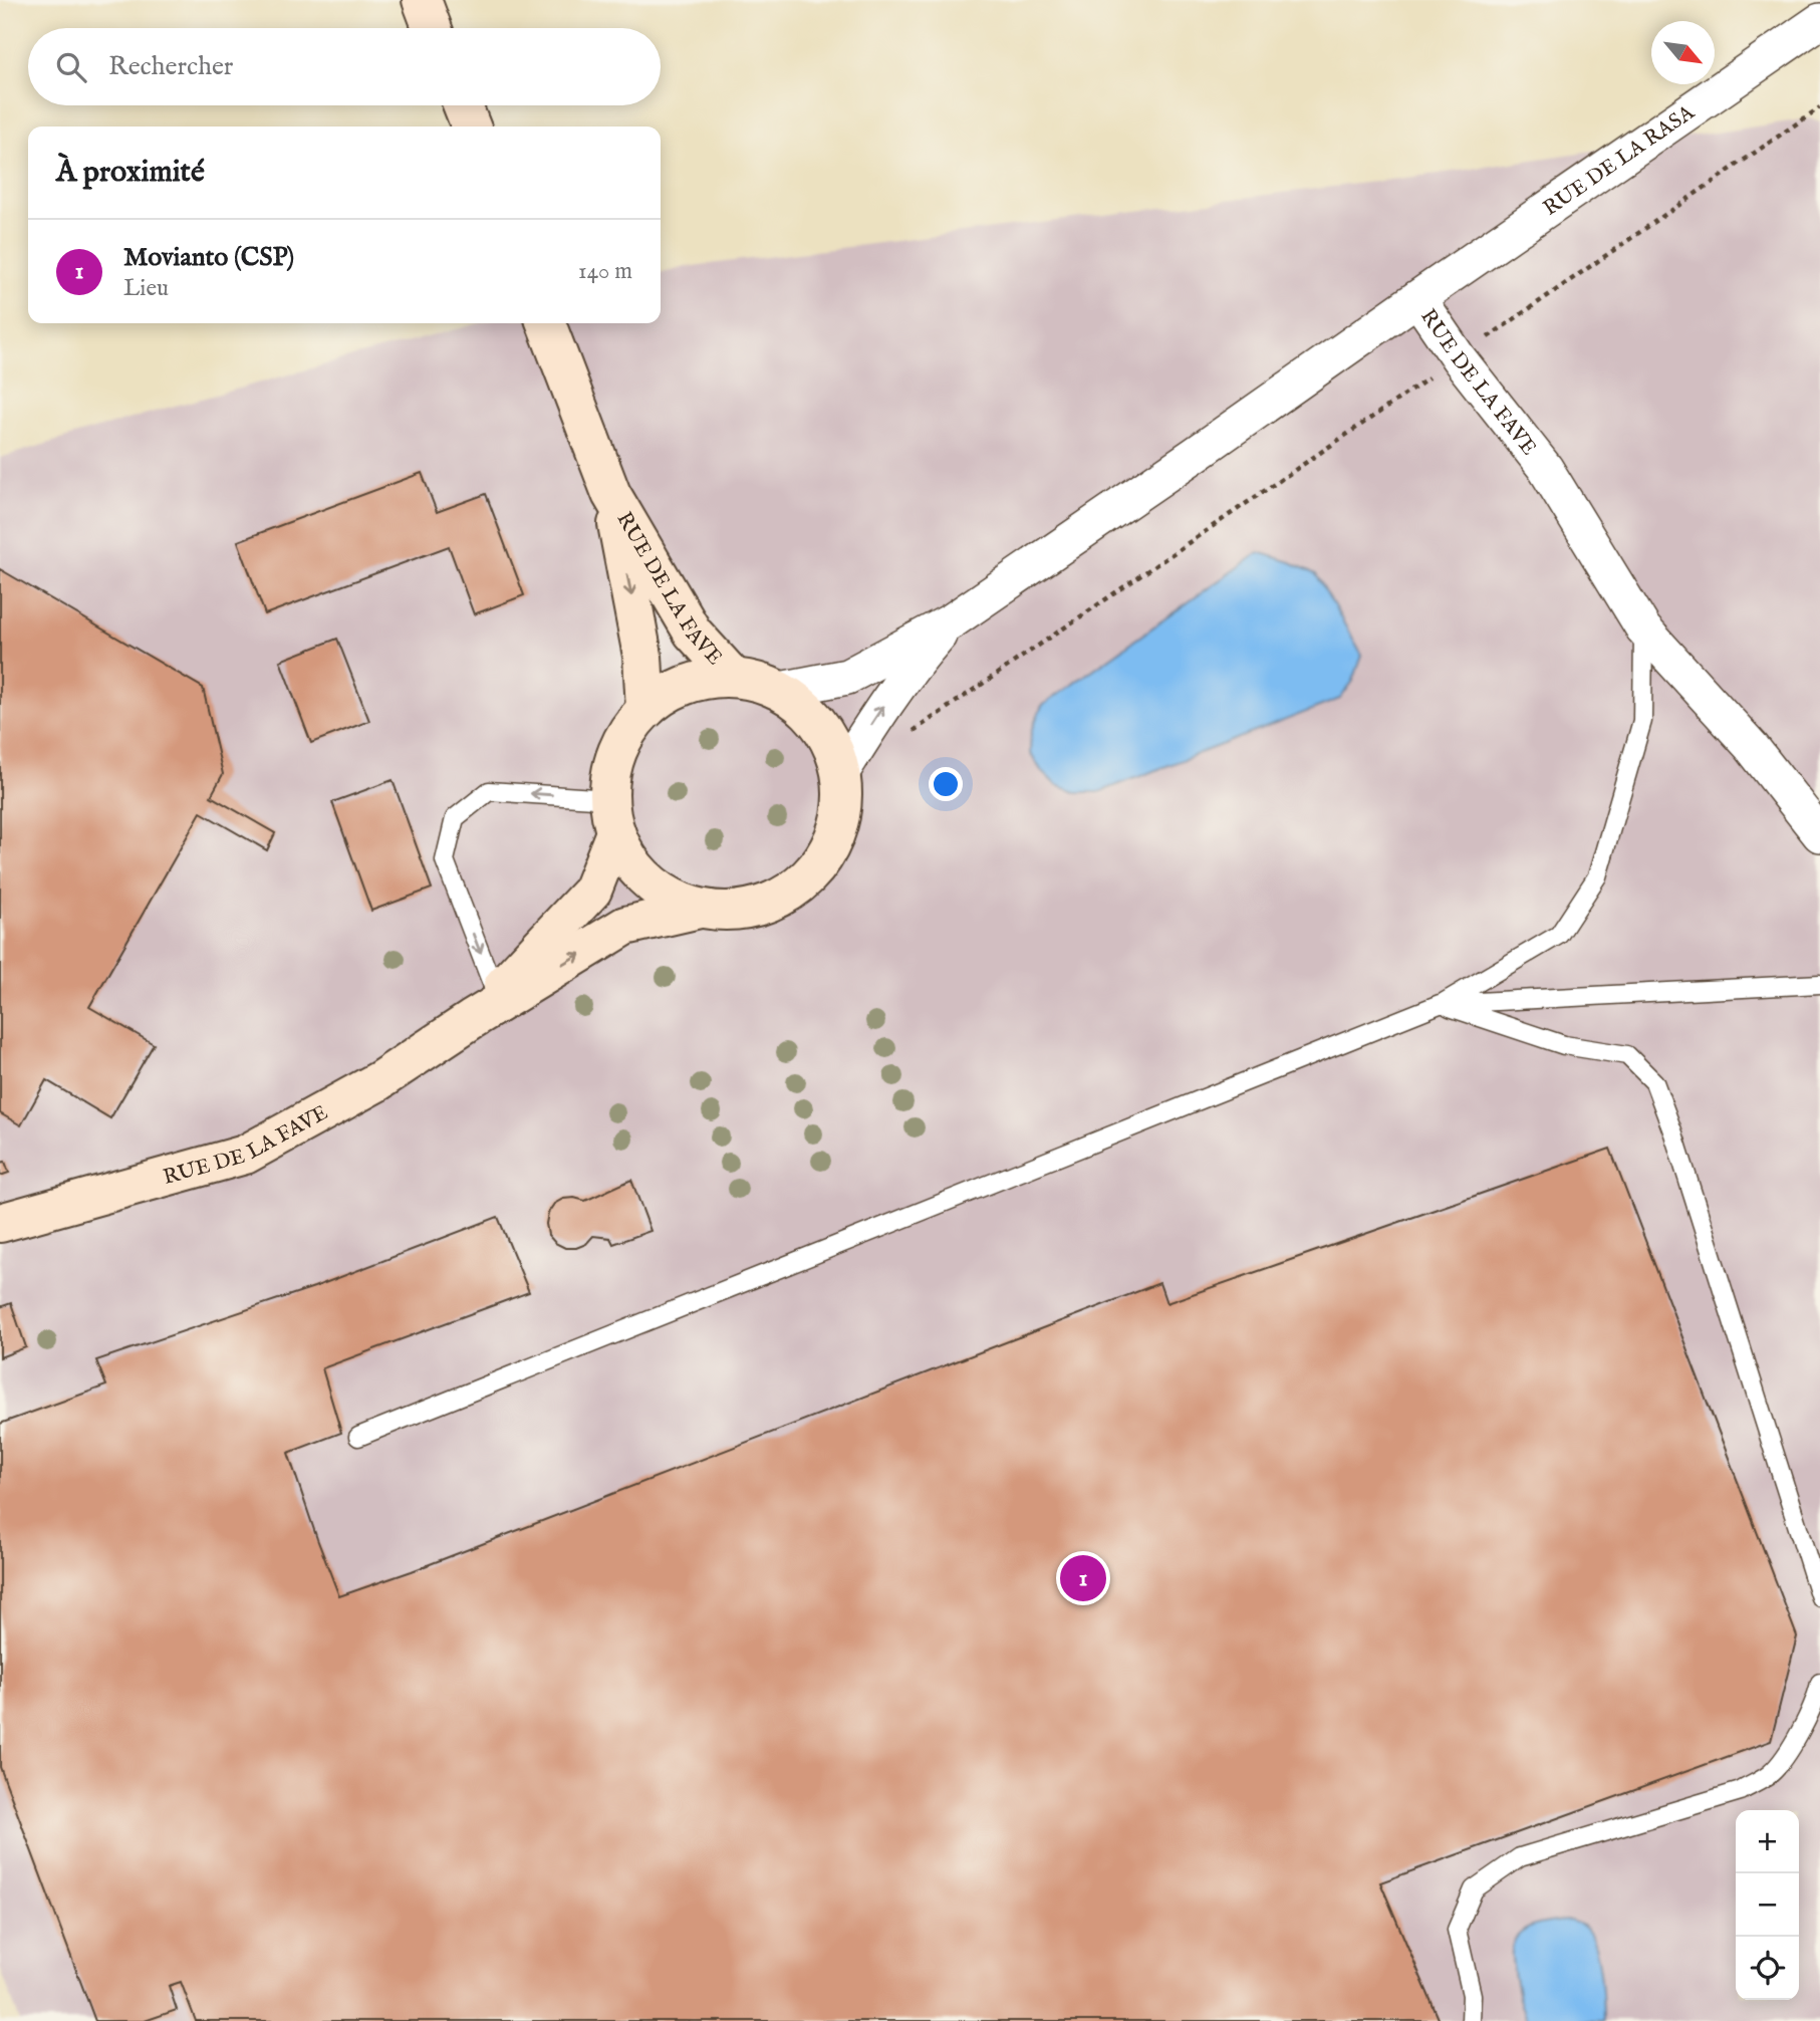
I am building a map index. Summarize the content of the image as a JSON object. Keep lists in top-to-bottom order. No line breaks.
{"streets":{"main road":["RUE DE LA FAVE"],"street":["RUE DE LA RASA"]},"crossings":[["RUE DE LA RASA","RUE DE LA FAVE"]],"north":"bottom right","page":{"search":"Rechercher","heading":"À proximité","list":[{"mark":"1","name":"Movianto (CSP)","note":"Lieu","value":"140 m"}],"pins":"1","map_buttons":["+","−"]}}
